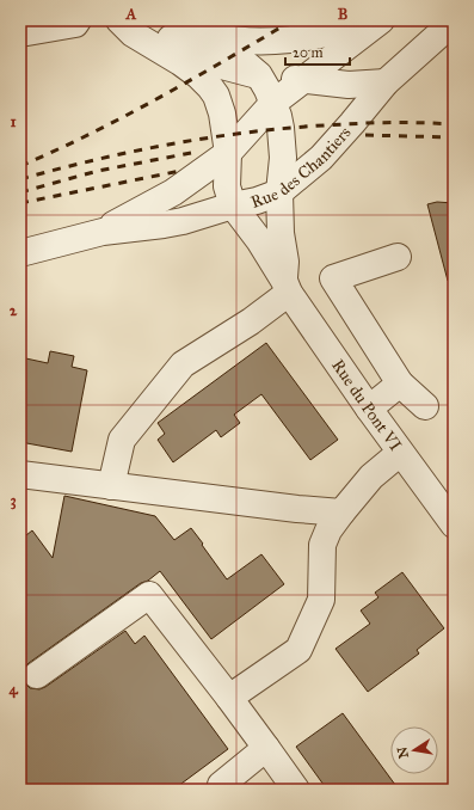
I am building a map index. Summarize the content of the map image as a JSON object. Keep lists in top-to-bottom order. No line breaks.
{"streets":{"street":["Rue des Chantiers","Rue du Pont VI"]},"crossings":[["Rue des Chantiers","Rue du Pont VI"]],"scale_bar":"20 m","north":"left","grid":{"columns":["A","B"],"rows":["1","2","3","4"]}}
